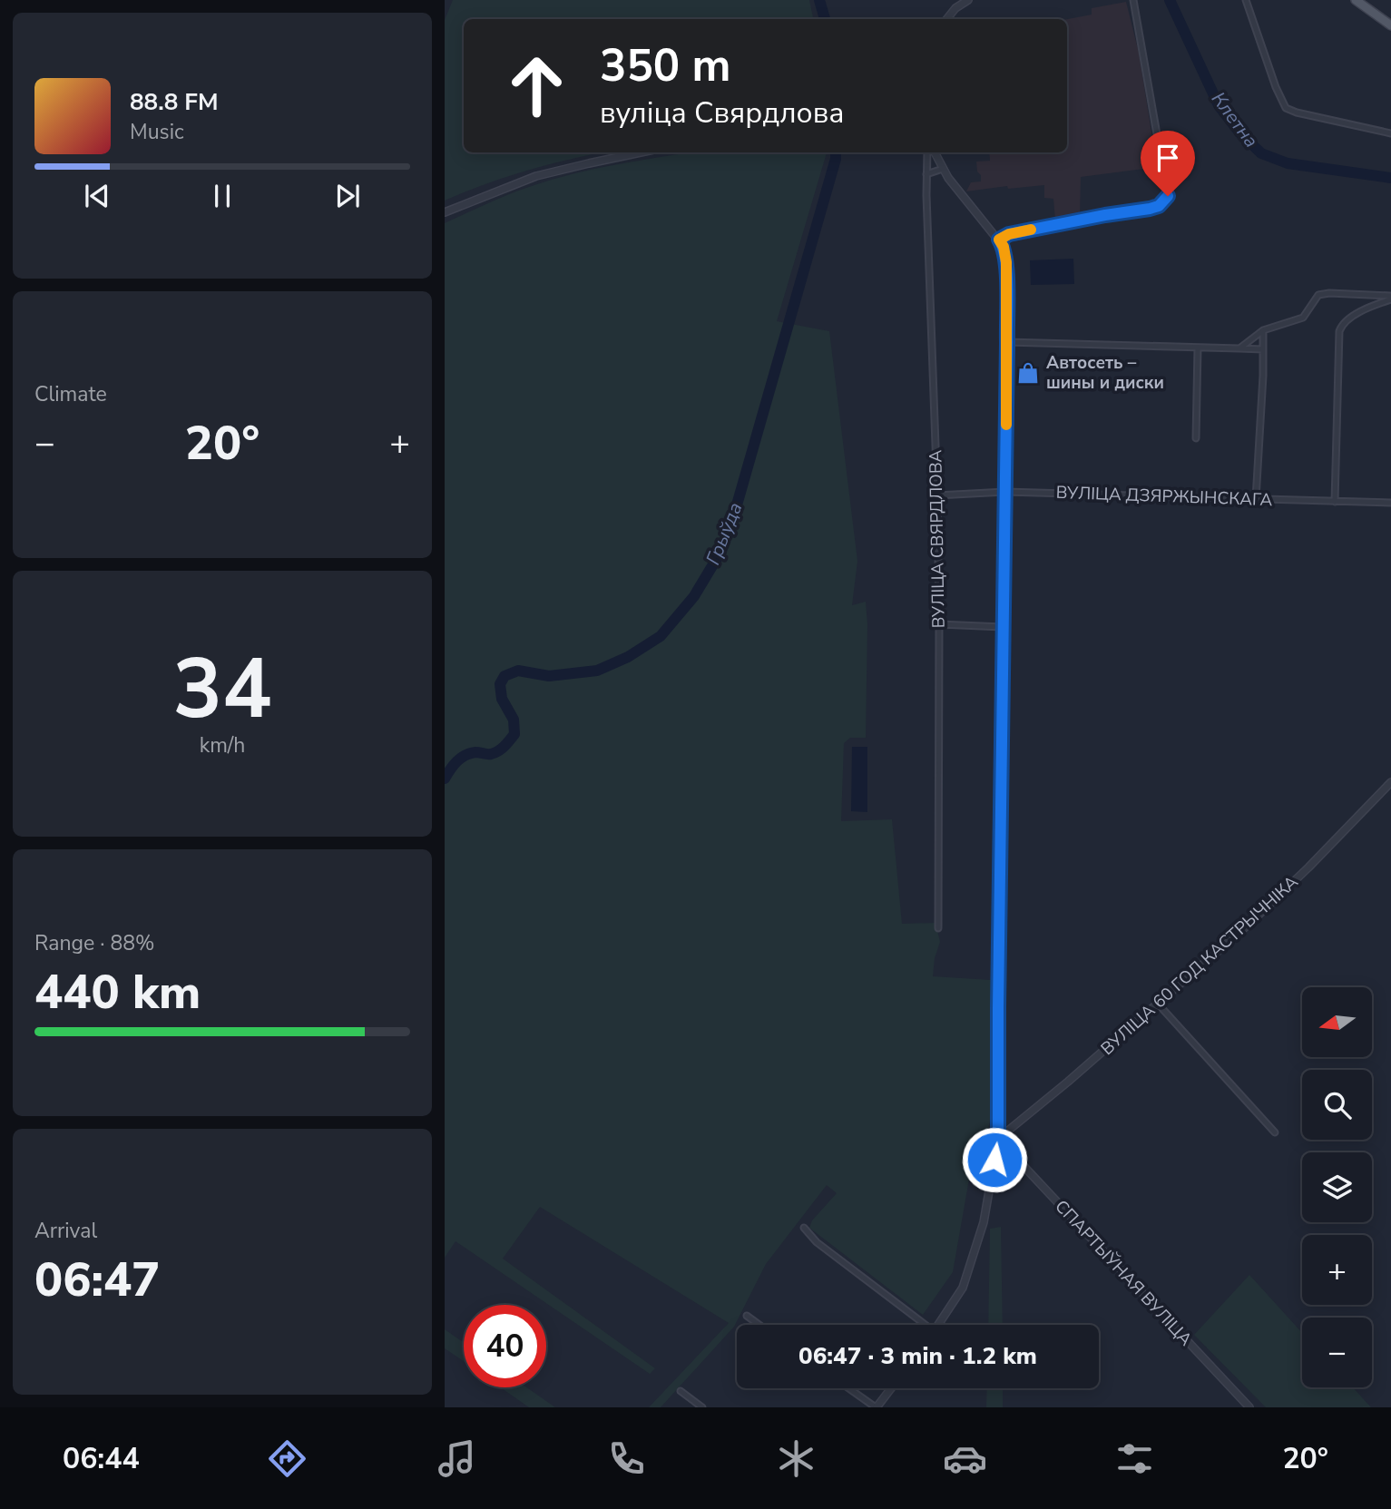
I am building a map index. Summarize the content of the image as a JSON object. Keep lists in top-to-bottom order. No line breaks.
{"streets":{"street":["ВУЛІЦА ДЗЯРЖЫНСКАГА","ВУЛІЦА СВЯРДЛОВА","ВУЛІЦА 60 ГОД КАСТРЫЧНІКА","СПАРТЫЎНАЯ ВУЛІЦА"]},"crossings":[["ВУЛІЦА ДЗЯРЖЫНСКАГА","ВУЛІЦА СВЯРДЛОВА"],["ВУЛІЦА 60 ГОД КАСТРЫЧНІКА","СПАРТЫЎНАЯ ВУЛІЦА"]],"water":["Клетна","Грыўда"],"places":{"shop":["Автосеть – шины и диски"]},"north":"left","page":{"turn":["350 m","вуліца Свярдлова"],"song":["88.8 FM","Music"],"tile":["Climate",["34","km/h"],["Range · 88%","440 km"],["Arrival","06:47"]],"heat":["−","20°","+"],"map_buttons":["+","−"],"limit":"40","trip":"06:47 · 3 min · 1.2 km","tabs":["06:44","20°"]}}
